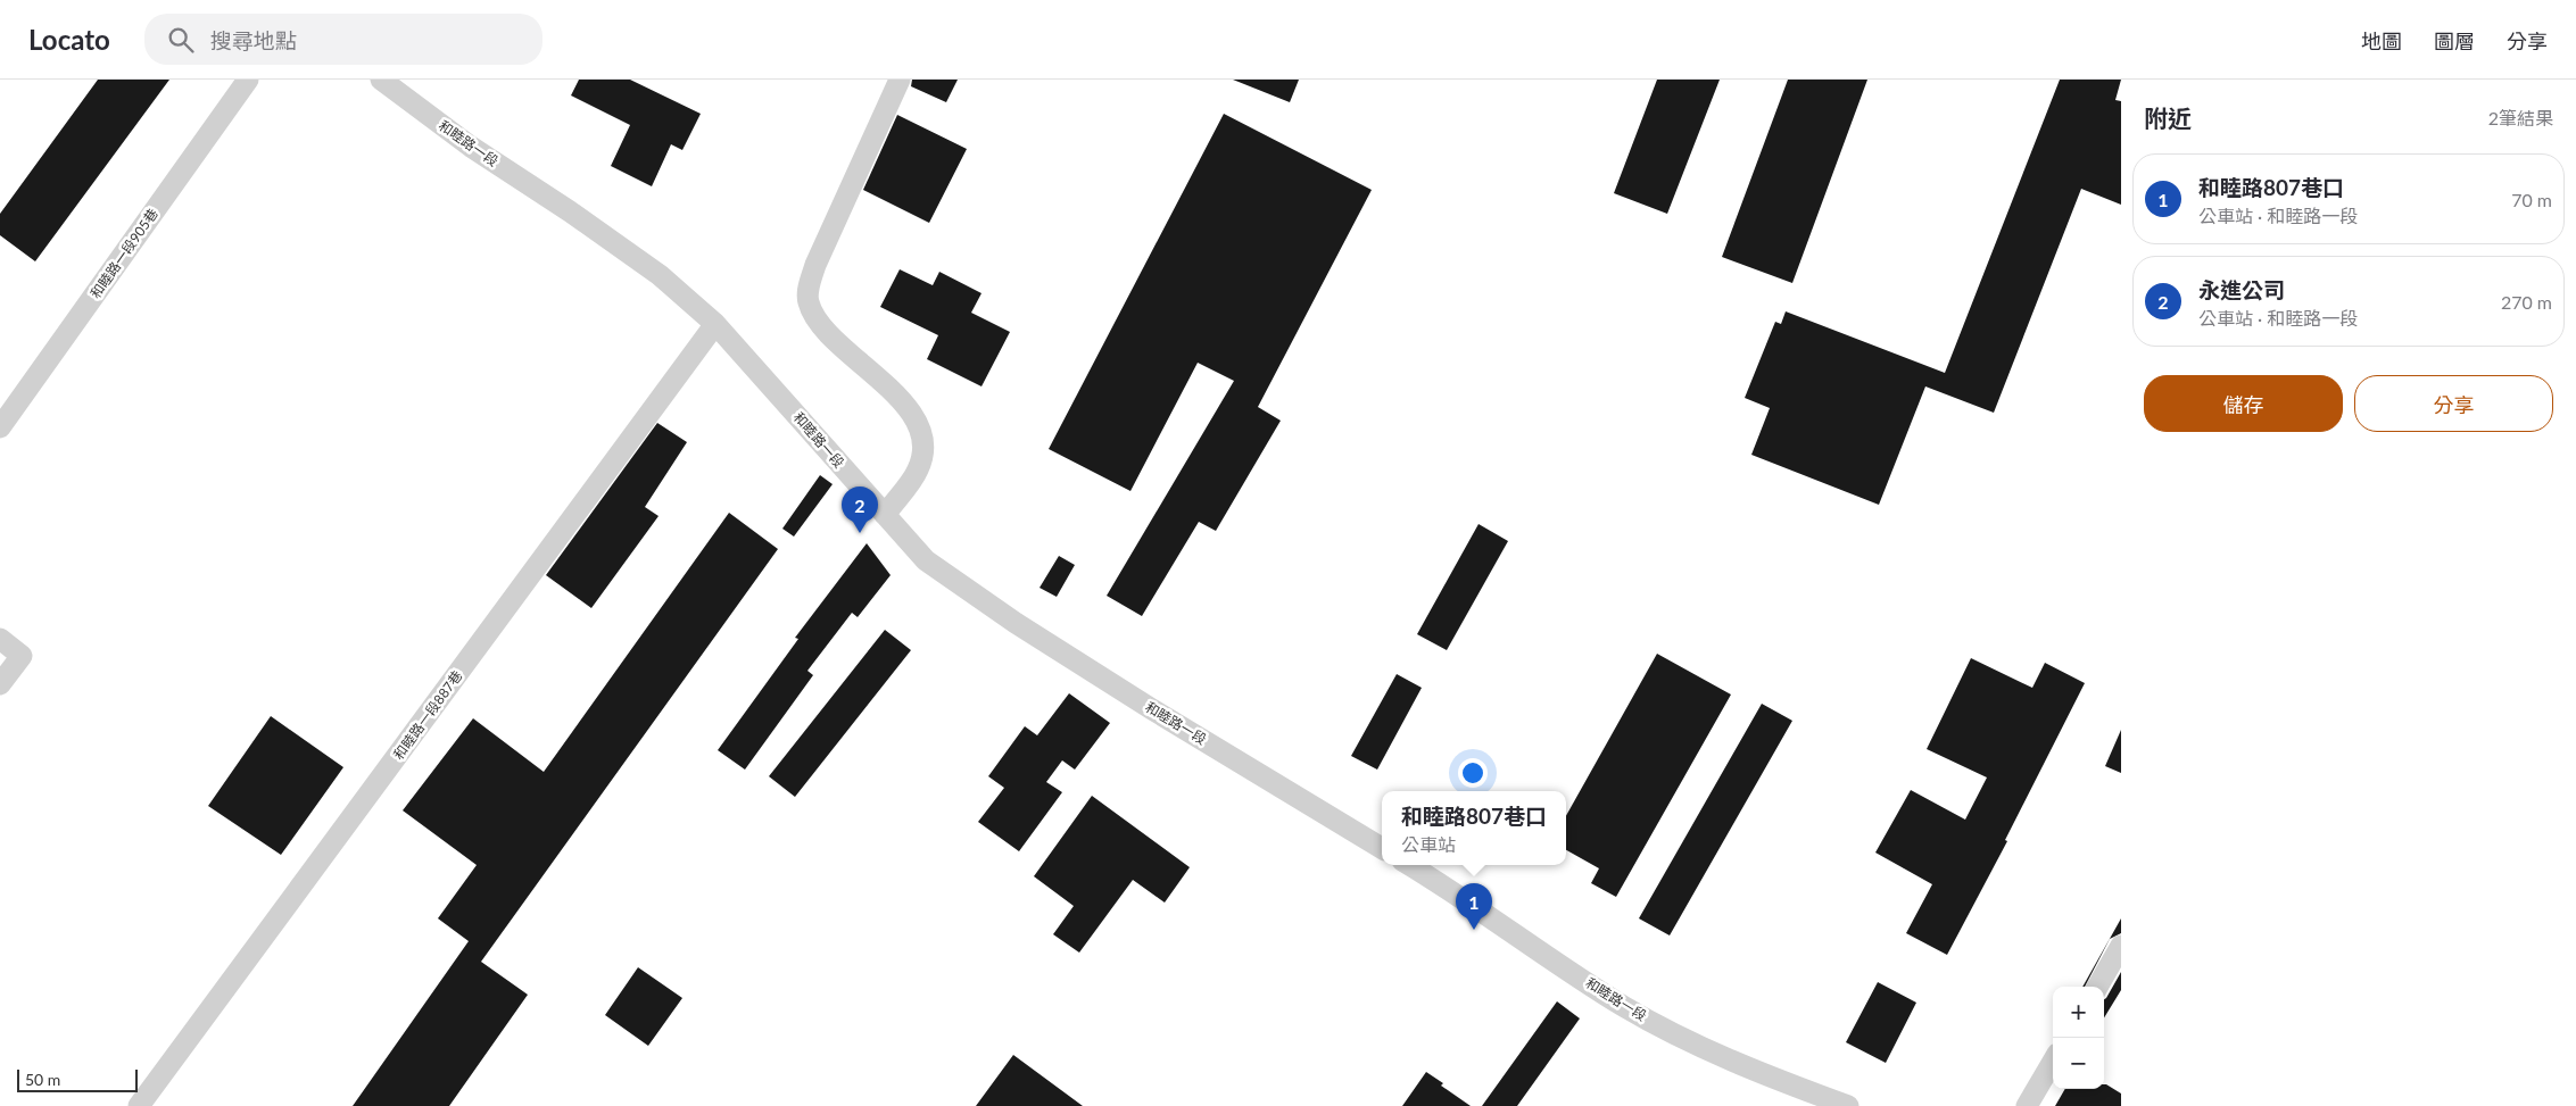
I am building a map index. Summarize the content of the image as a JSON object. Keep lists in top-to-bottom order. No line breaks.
{"streets":{"street":["和睦路一段","和睦路一段905巷","和睦路一段887巷"]},"crossings":[["和睦路一段","和睦路一段887巷"]],"scale_bar":"50 m","page":{"header":"Locato","search":"搜尋地點","nav":["地圖","圖層","分享"],"heading":["附近","2筆結果"],"list":[{"mark":"1","name":"和睦路807巷口","note":"公車站 · 和睦路一段","value":"70 m"},{"mark":"2","name":"永進公司","note":"公車站 · 和睦路一段","value":"270 m"}],"buttons":["儲存","分享"],"pins":["2","1"],"popup":["和睦路807巷口","公車站"],"map_buttons":["+","−"],"scale":"50 m"}}
